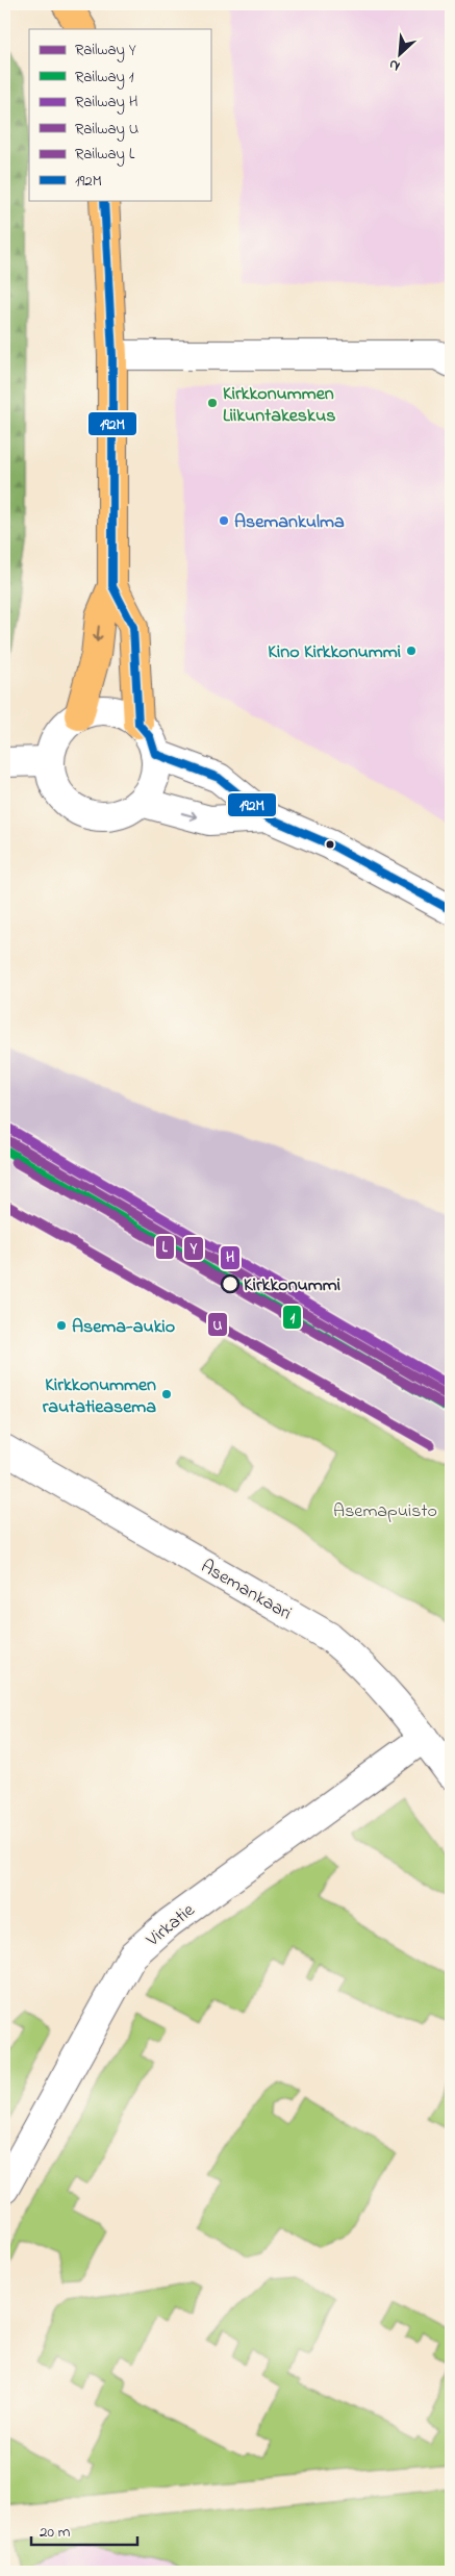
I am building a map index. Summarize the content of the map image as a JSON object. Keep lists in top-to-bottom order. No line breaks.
{"streets":{"street":["Asemankaari","Virkatie"]},"crossings":[["Asemankaari","Virkatie"]],"parks":["Asemapuisto"],"places":["Kirkkonummen Liikuntakeskus","Asemankulma","Kino Kirkkonummi","Kirkkonummi","Asema-aukio","Kirkkonummen rautatieasema"],"lines":["transit line 192M","rail line H","rail line Y","rail line 1","rail line L","rail line U"],"legend":["Railway Y","Railway 1","Railway H","Railway U","Railway L","192M"],"scale_bar":"20 m","north":"bottom left"}
